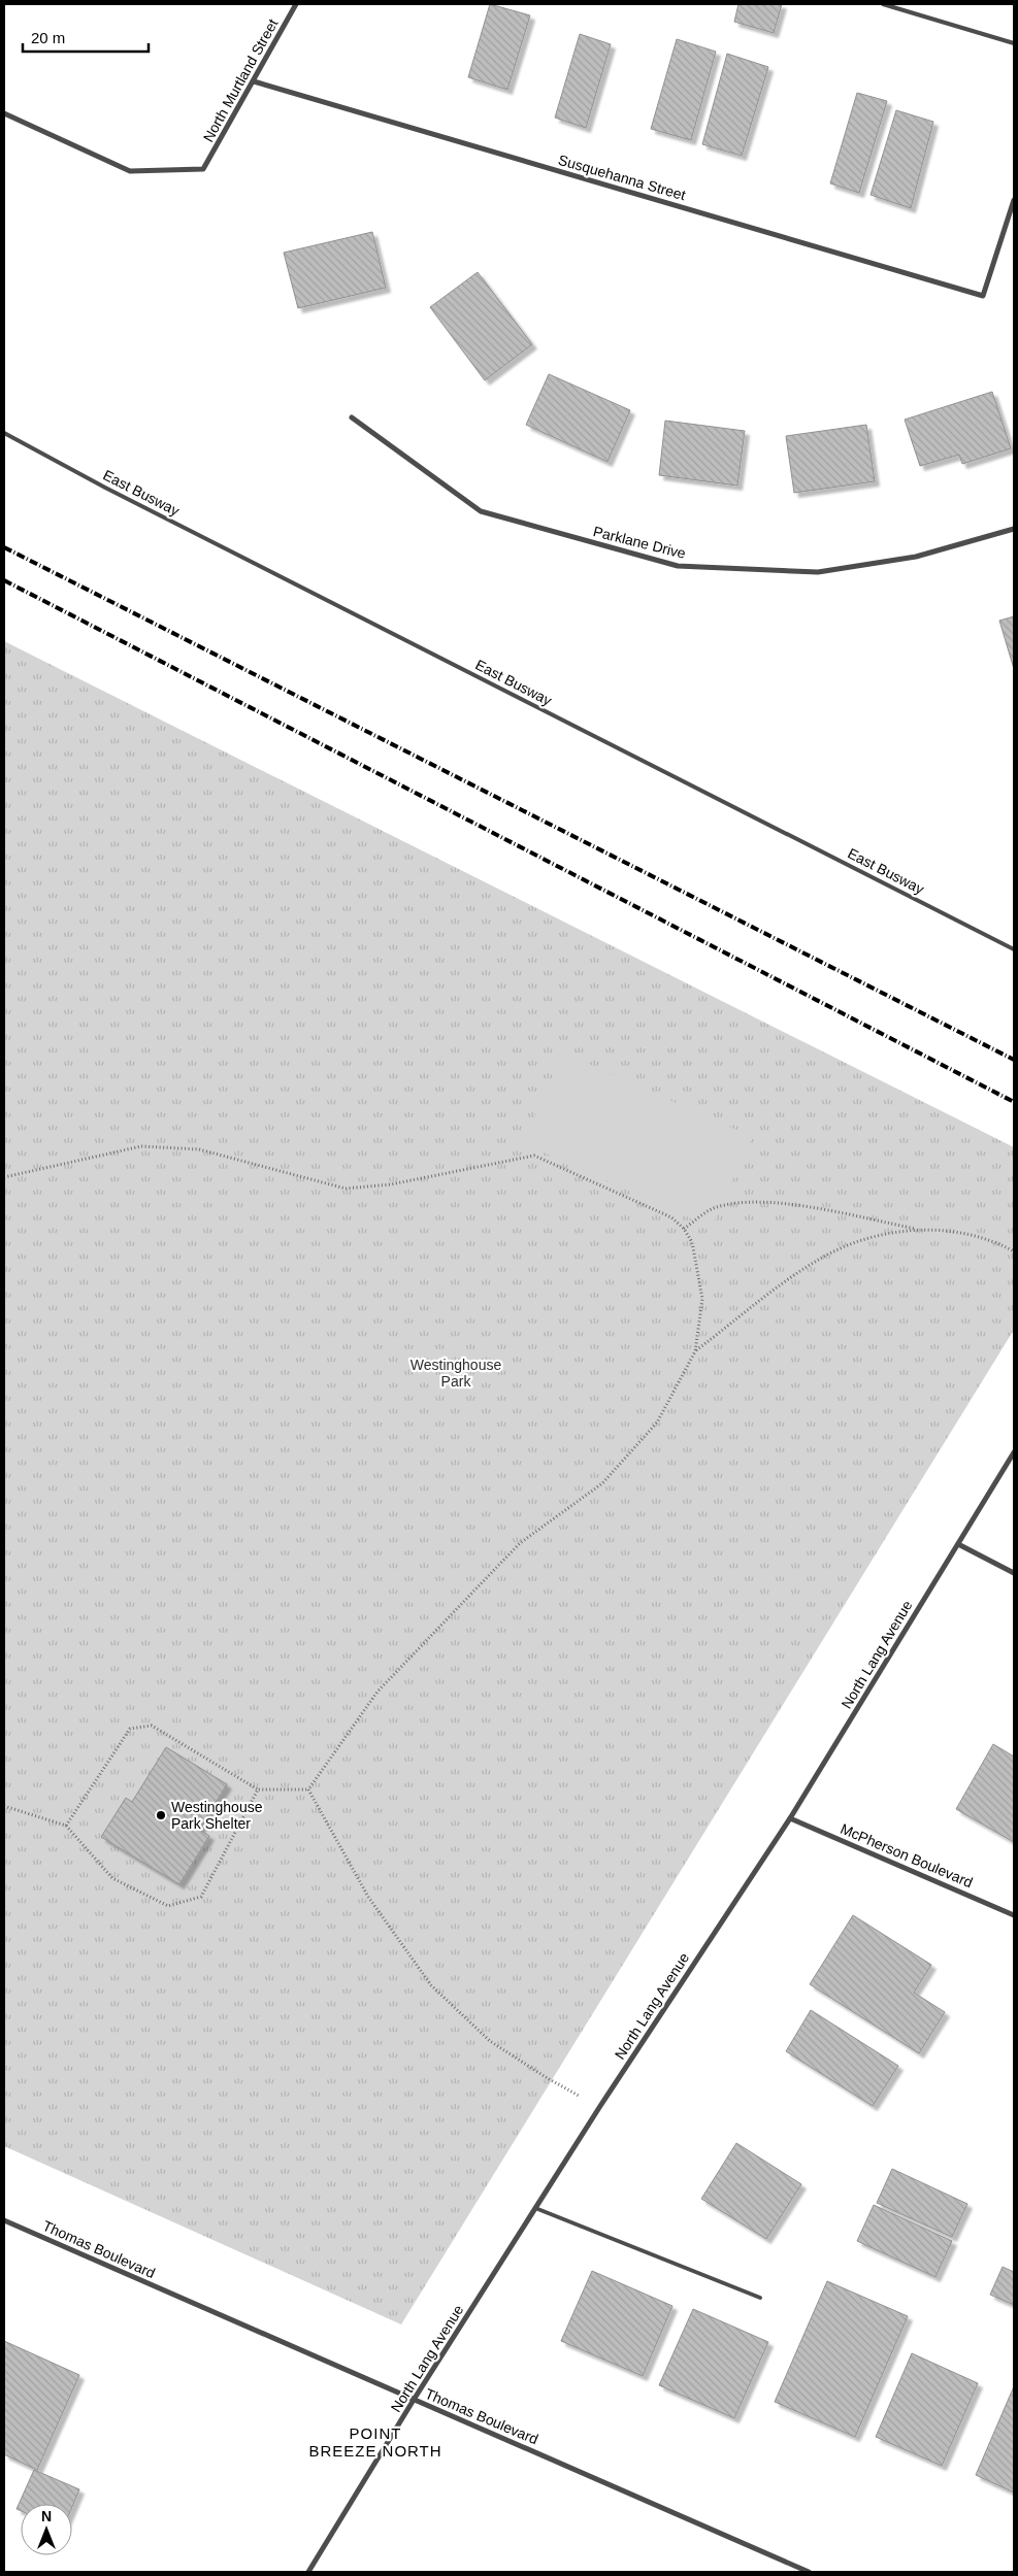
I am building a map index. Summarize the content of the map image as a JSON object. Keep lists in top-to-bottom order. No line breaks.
{"streets":{"street":["North Murtland Street","Susquehanna Street","Parklane Drive","North Lang Avenue","McPherson Boulevard","Thomas Boulevard"],"lane":["East Busway"]},"crossings":[["North Murtland Street","Susquehanna Street"],["North Lang Avenue","McPherson Boulevard"],["North Lang Avenue","Thomas Boulevard"]],"districts":["POINT BREEZE NORTH"],"parks":["Westinghouse Park"],"places":["Westinghouse Park Shelter"],"scale_bar":"20 m","north":"top"}
